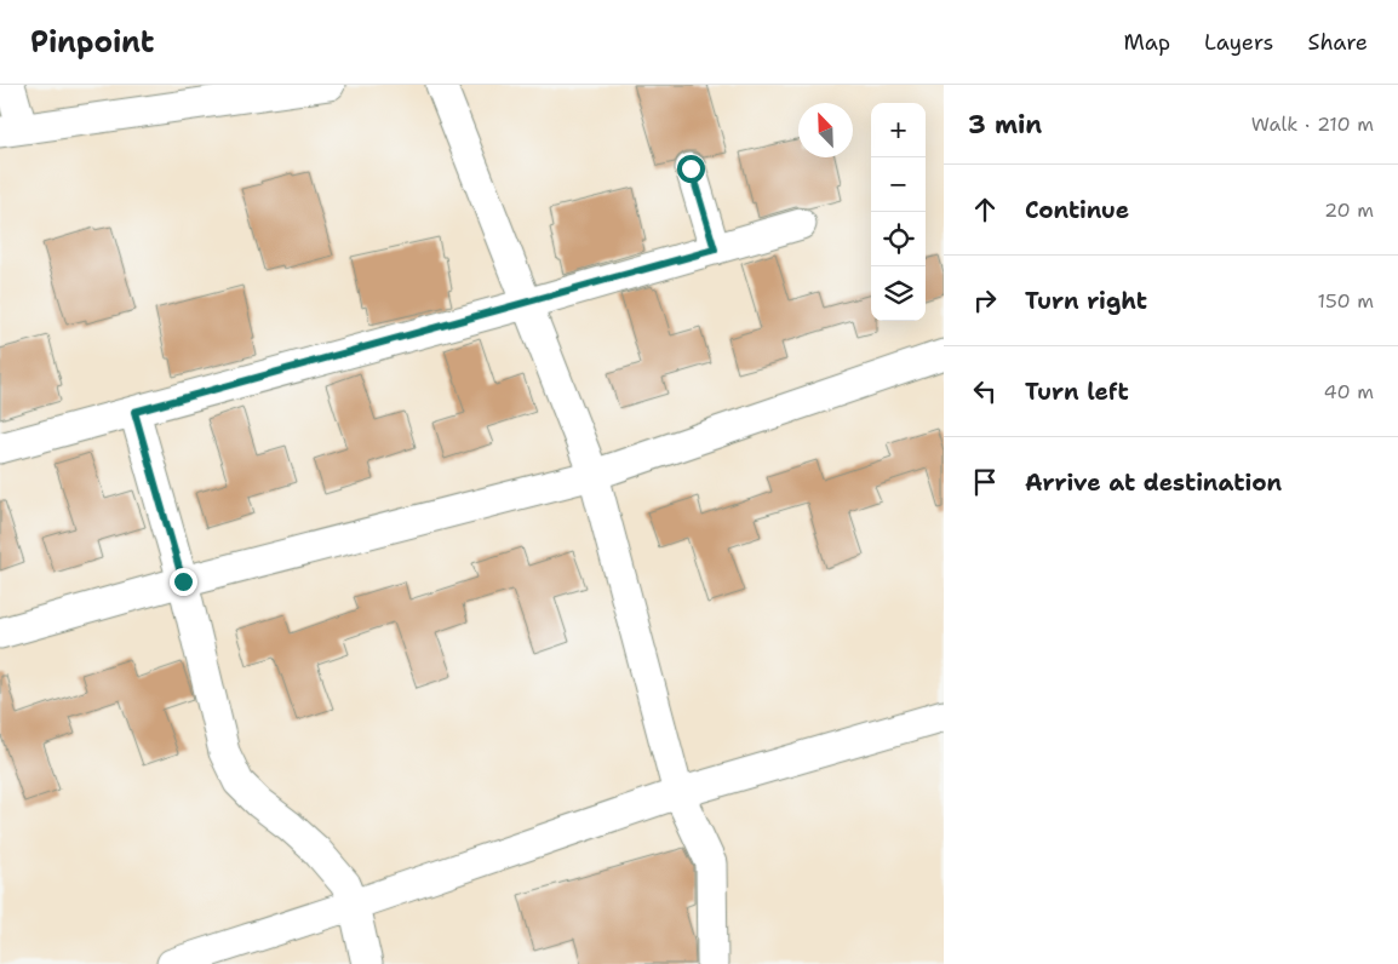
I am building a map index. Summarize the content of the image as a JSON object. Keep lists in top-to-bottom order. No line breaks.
{"north":"top left","page":{"header":"Pinpoint","nav":["Map","Layers","Share"],"heading":["3 min","Walk · 210 m"],"map_buttons":["+","−"],"list":[["Continue","20 m"],["Turn right","150 m"],["Turn left","40 m"],"Arrive at destination"]}}
